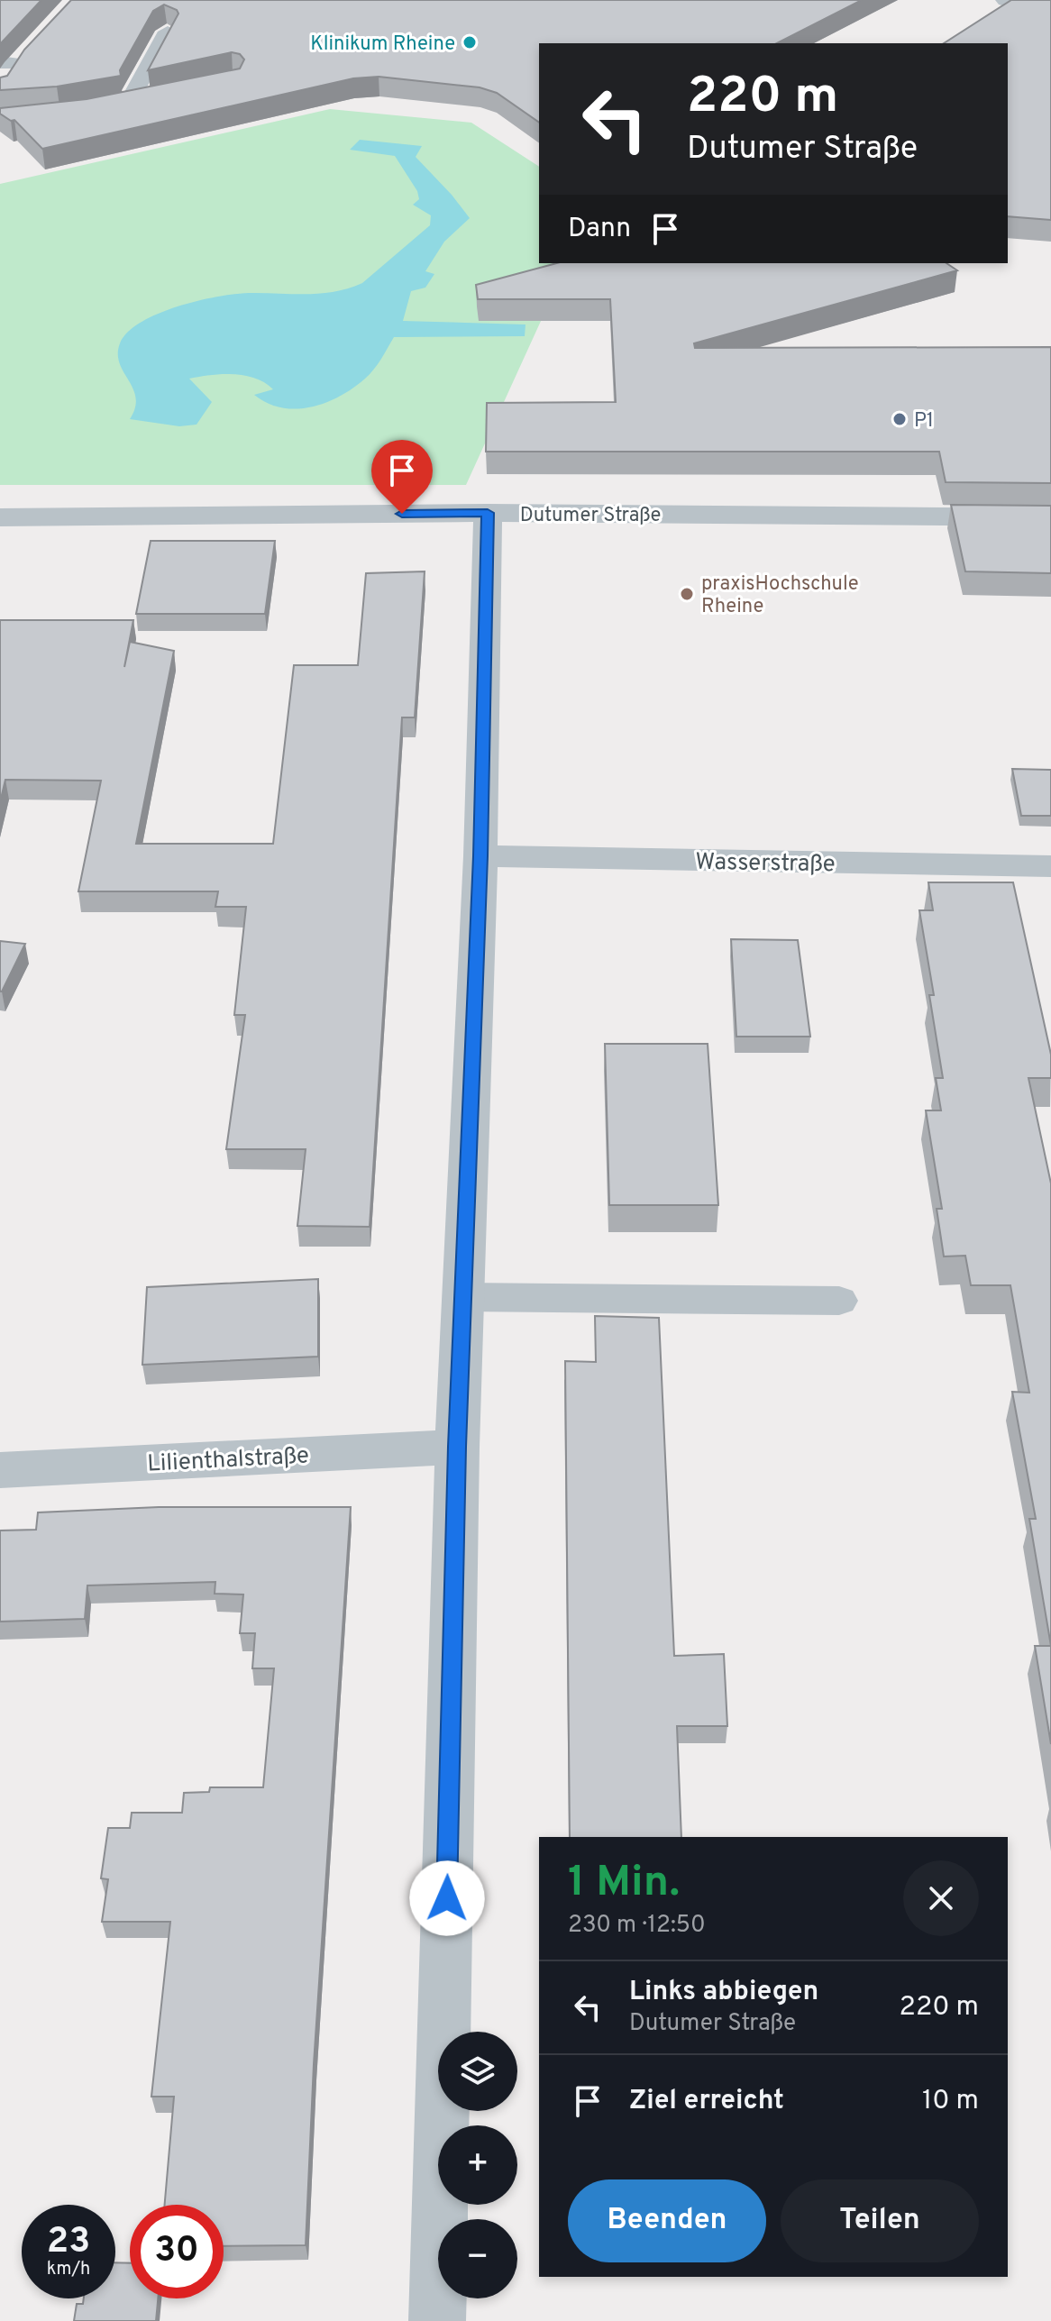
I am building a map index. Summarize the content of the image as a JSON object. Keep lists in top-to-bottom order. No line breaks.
{"streets":{"street":["Dutumer Straße","Wasserstraße","Lilienthalstraße"]},"places":["Klinikum Rheine","P1","praxisHochschule Rheine"],"page":{"turn":["220 m","Dutumer Straße"],"then":"Dann","heading":["1 Min.","230 m · 12:50"],"list":[{"name":"Links abbiegen","note":"Dutumer Straße","value":"220 m"},{"name":"Ziel erreicht","value":"10 m"}],"map_buttons":["+","−"],"buttons":["Beenden","Teilen"],"speed":"23 km/h","limit":"30"}}
